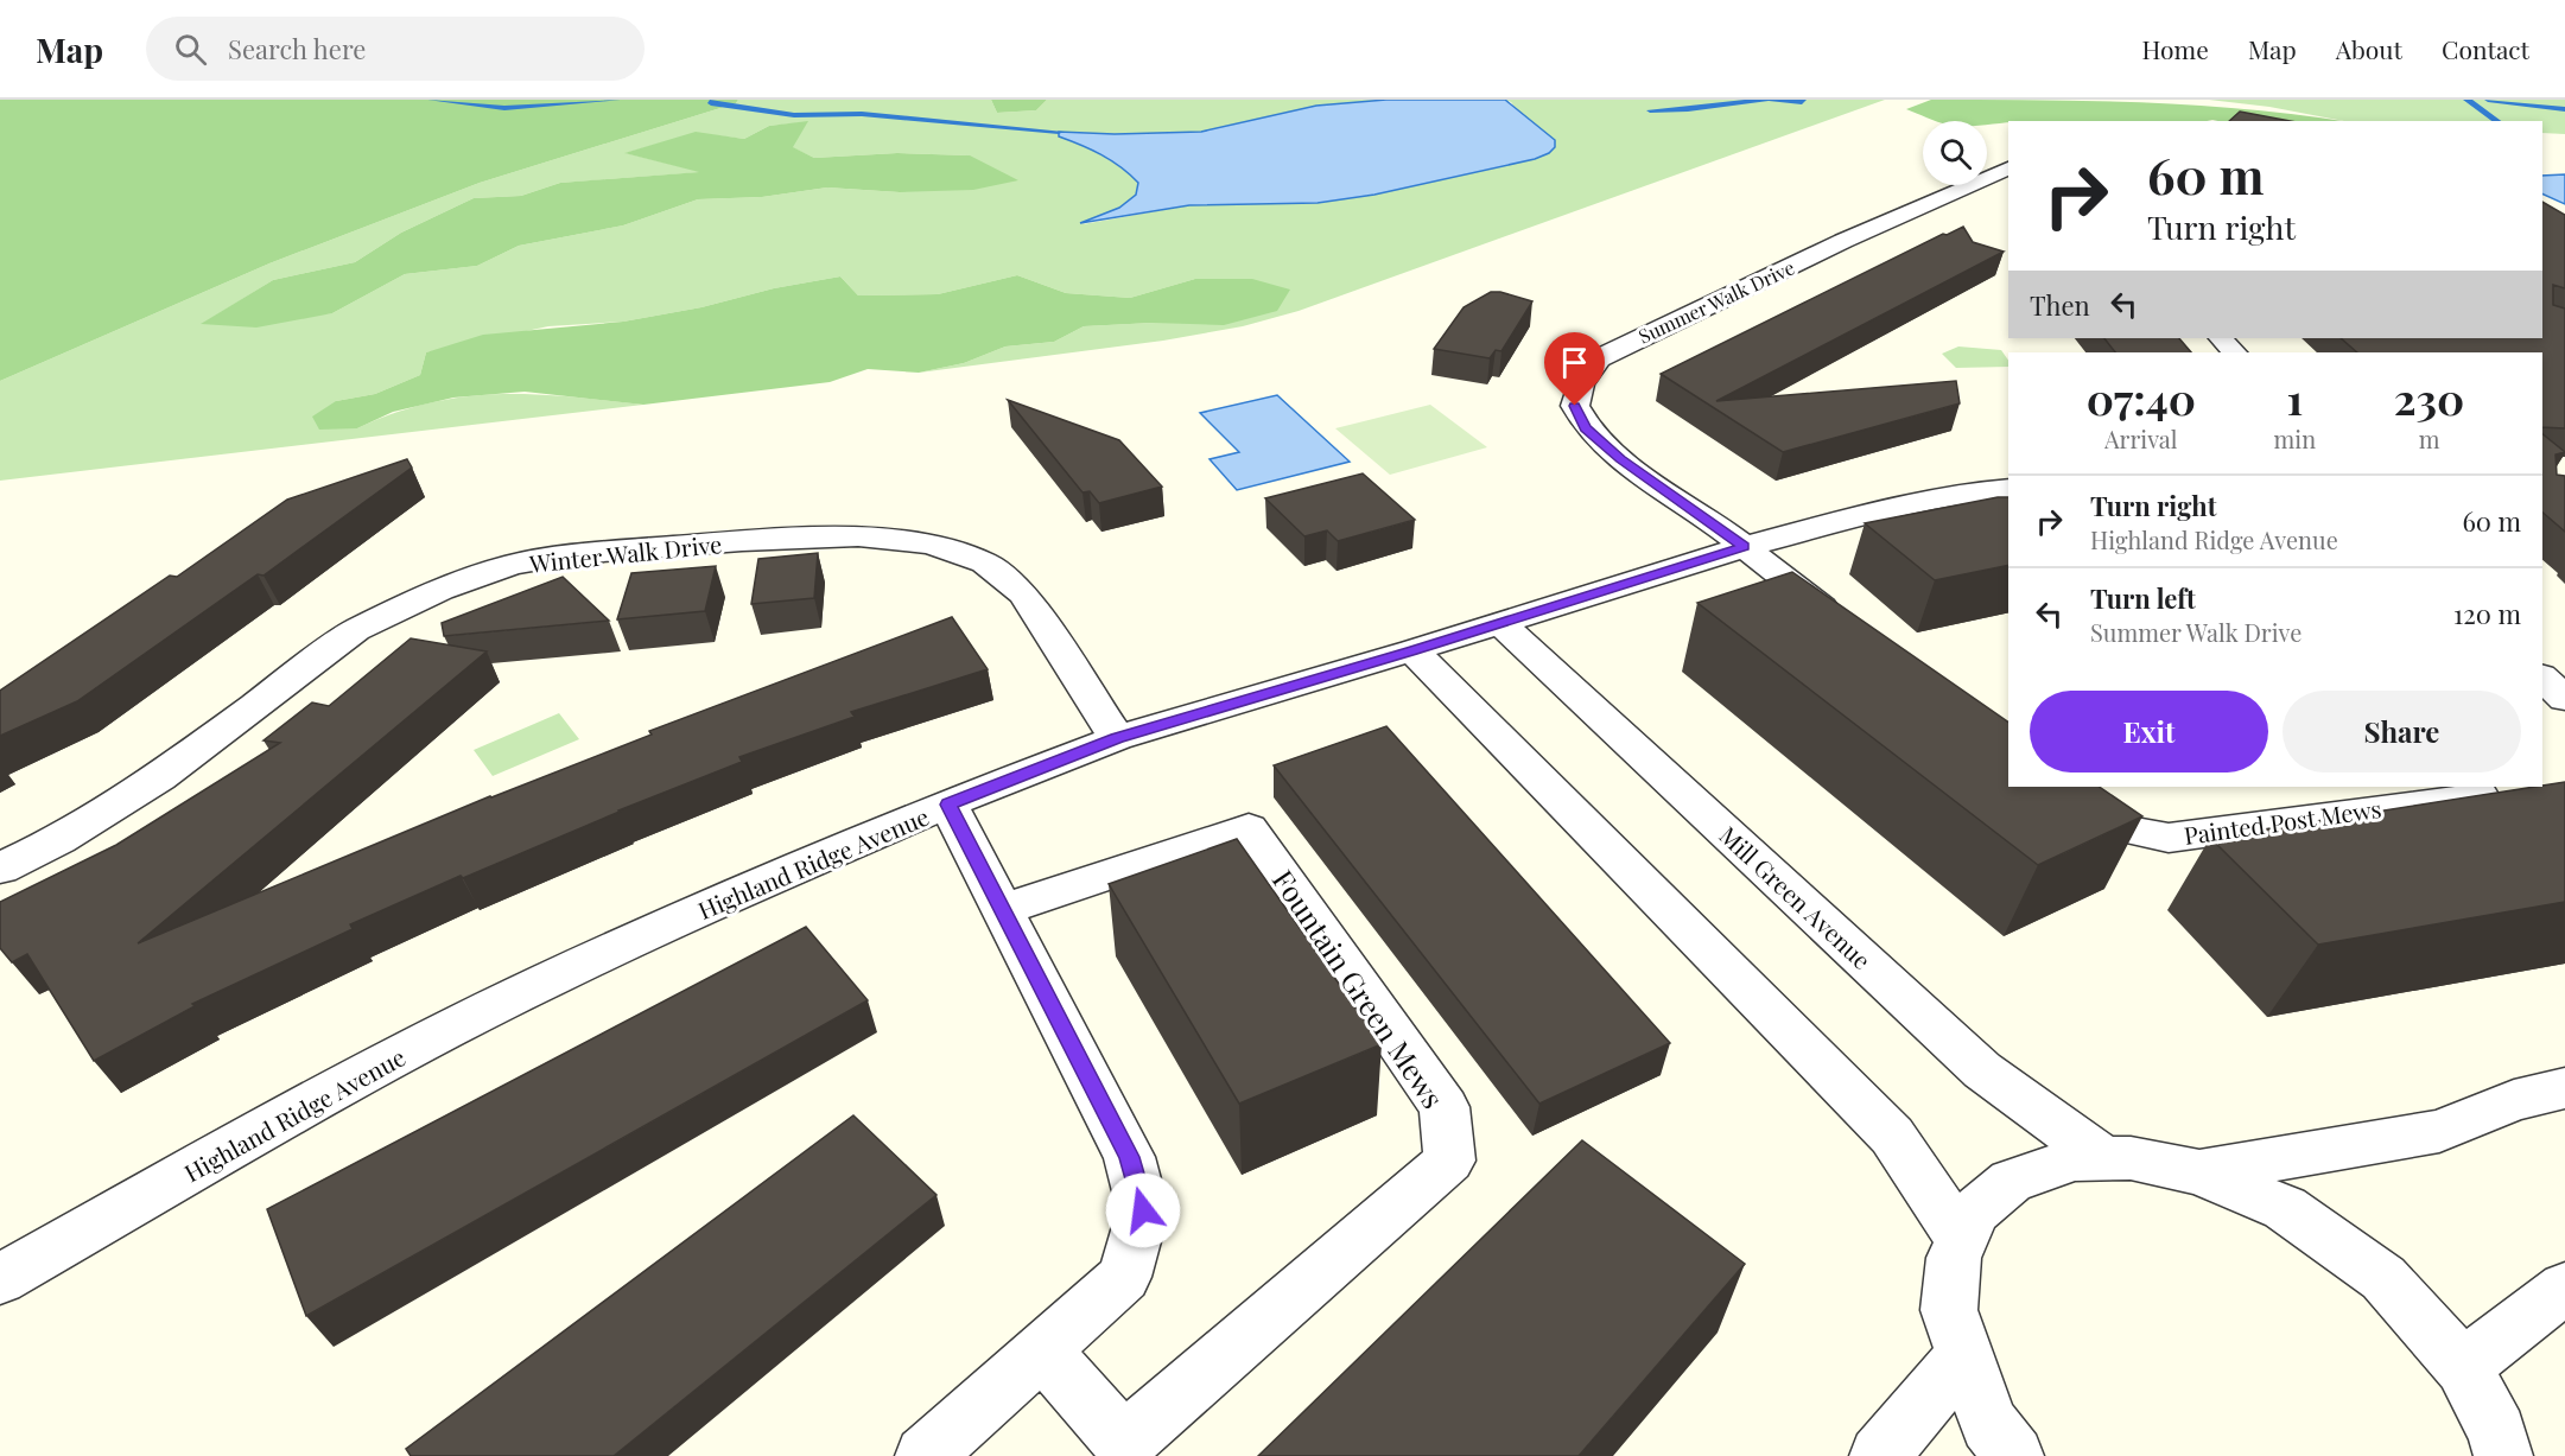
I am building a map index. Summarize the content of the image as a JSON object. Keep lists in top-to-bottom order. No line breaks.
{"streets":{"street":["Summer Walk Drive","Winter Walk Drive","Painted Post Mews","Highland Ridge Avenue","Mill Green Avenue","Fountain Green Mews"]},"crossings":[["Summer Walk Drive","Highland Ridge Avenue"],["Winter Walk Drive","Highland Ridge Avenue"],["Highland Ridge Avenue","Mill Green Avenue"]],"page":{"header":"Map","search":"Search here","nav":["Home","Map","About","Contact"],"turn":["60 m","Turn right"],"then":"Then","eta":["07:40","Arrival","1","min","230","m"],"list":[{"name":"Turn right","note":"Highland Ridge Avenue","value":"60 m"},{"name":"Turn left","note":"Summer Walk Drive","value":"120 m"}],"buttons":["Exit","Share"]}}
